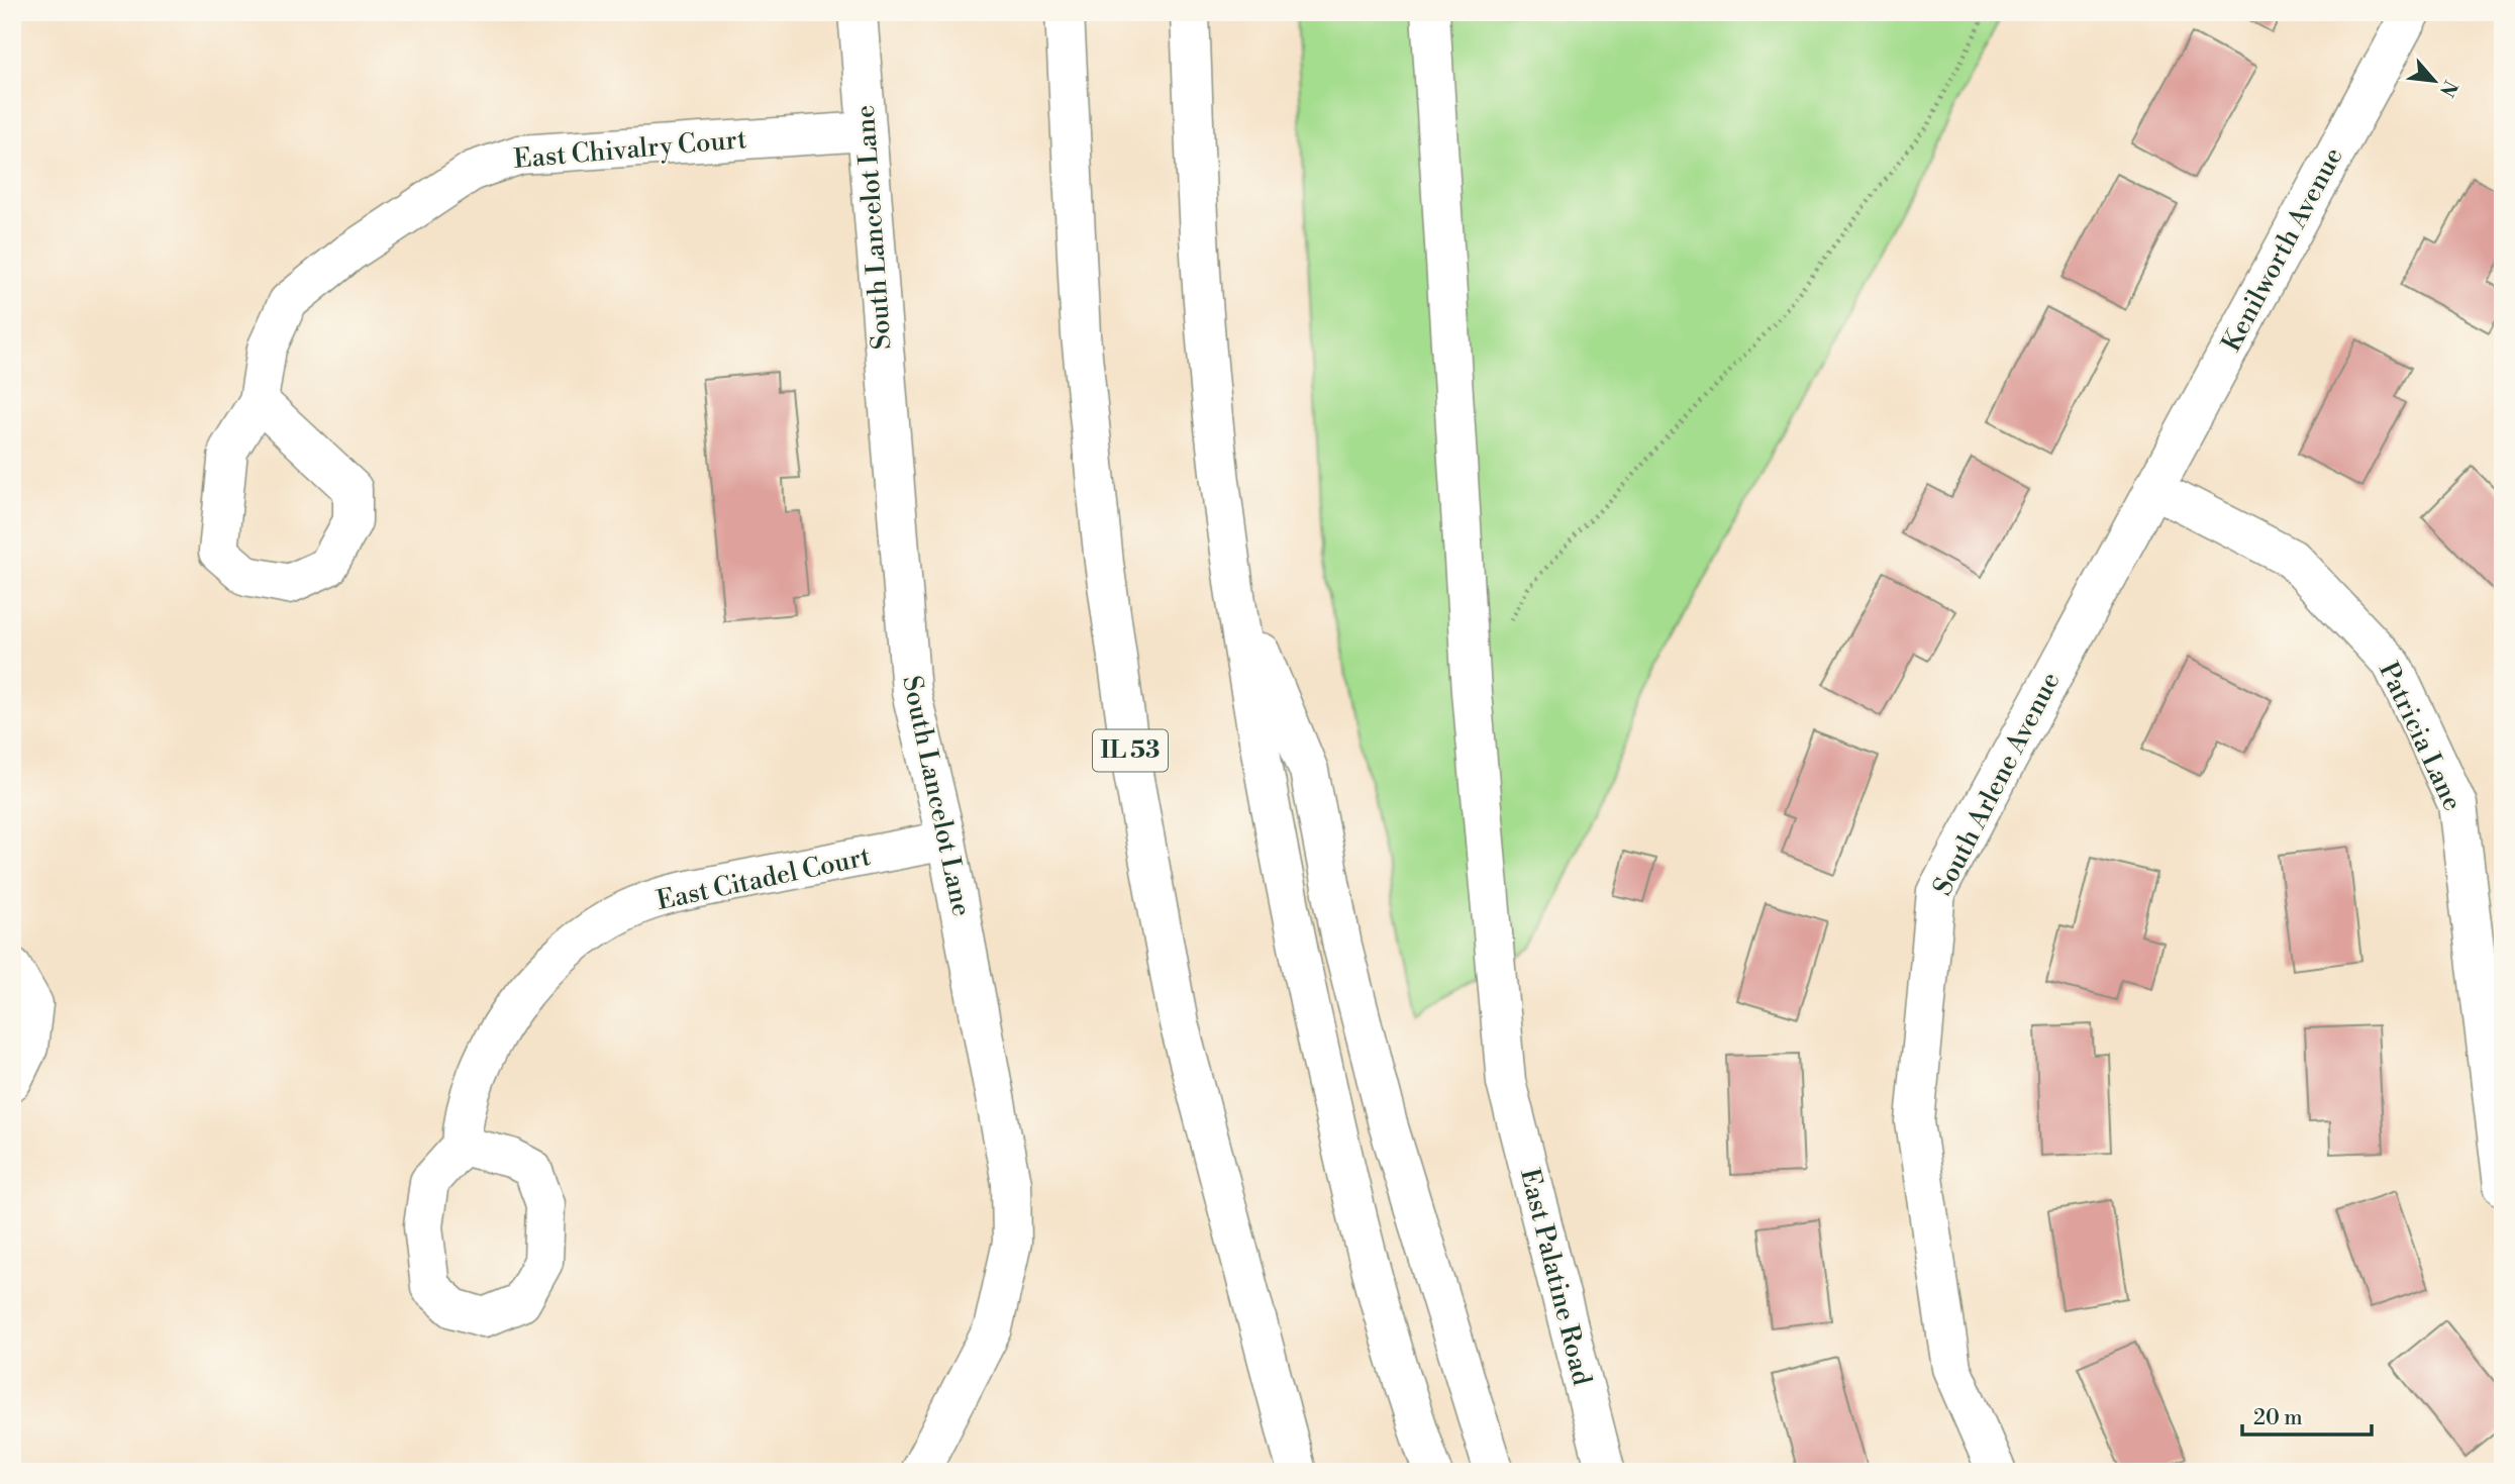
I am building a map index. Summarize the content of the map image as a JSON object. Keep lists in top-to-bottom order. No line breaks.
{"streets":{"main road":["East Chivalry Court","South Lancelot Lane","Kenilworth Avenue","Patricia Lane","IL 53","South Arlene Avenue","East Citadel Court","East Palatine Road"]},"crossings":[["East Chivalry Court","South Lancelot Lane"],["South Lancelot Lane","East Citadel Court"],["Kenilworth Avenue","Patricia Lane"],["Kenilworth Avenue","South Arlene Avenue"],["Patricia Lane","South Arlene Avenue"]],"scale_bar":"20 m","north":"bottom right"}
